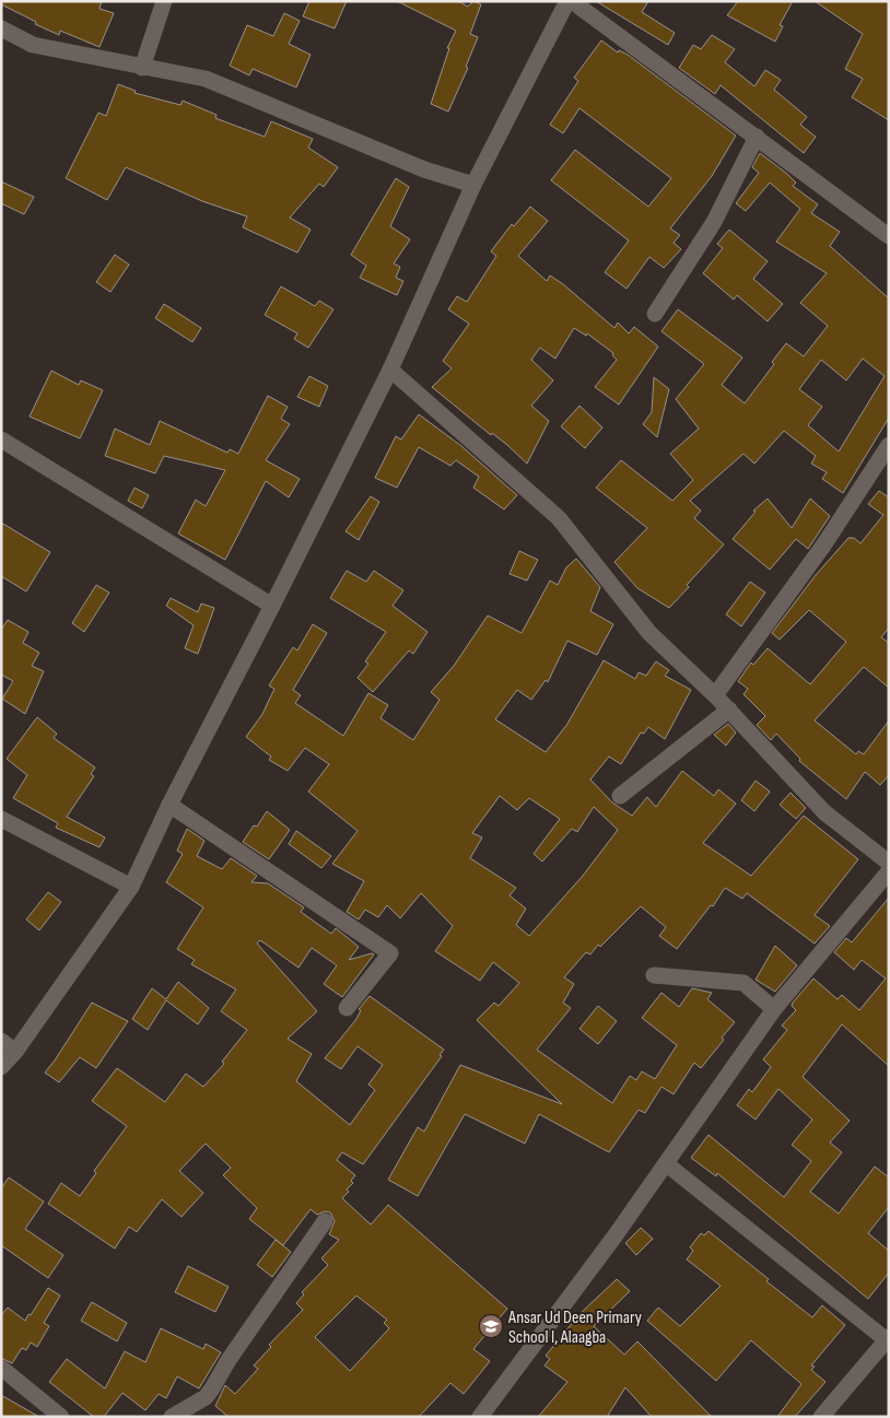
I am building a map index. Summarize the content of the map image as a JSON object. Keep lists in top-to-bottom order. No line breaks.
{"places":{"school or university":["Ansar Ud Deen Primary School I, Alaagba"]}}
